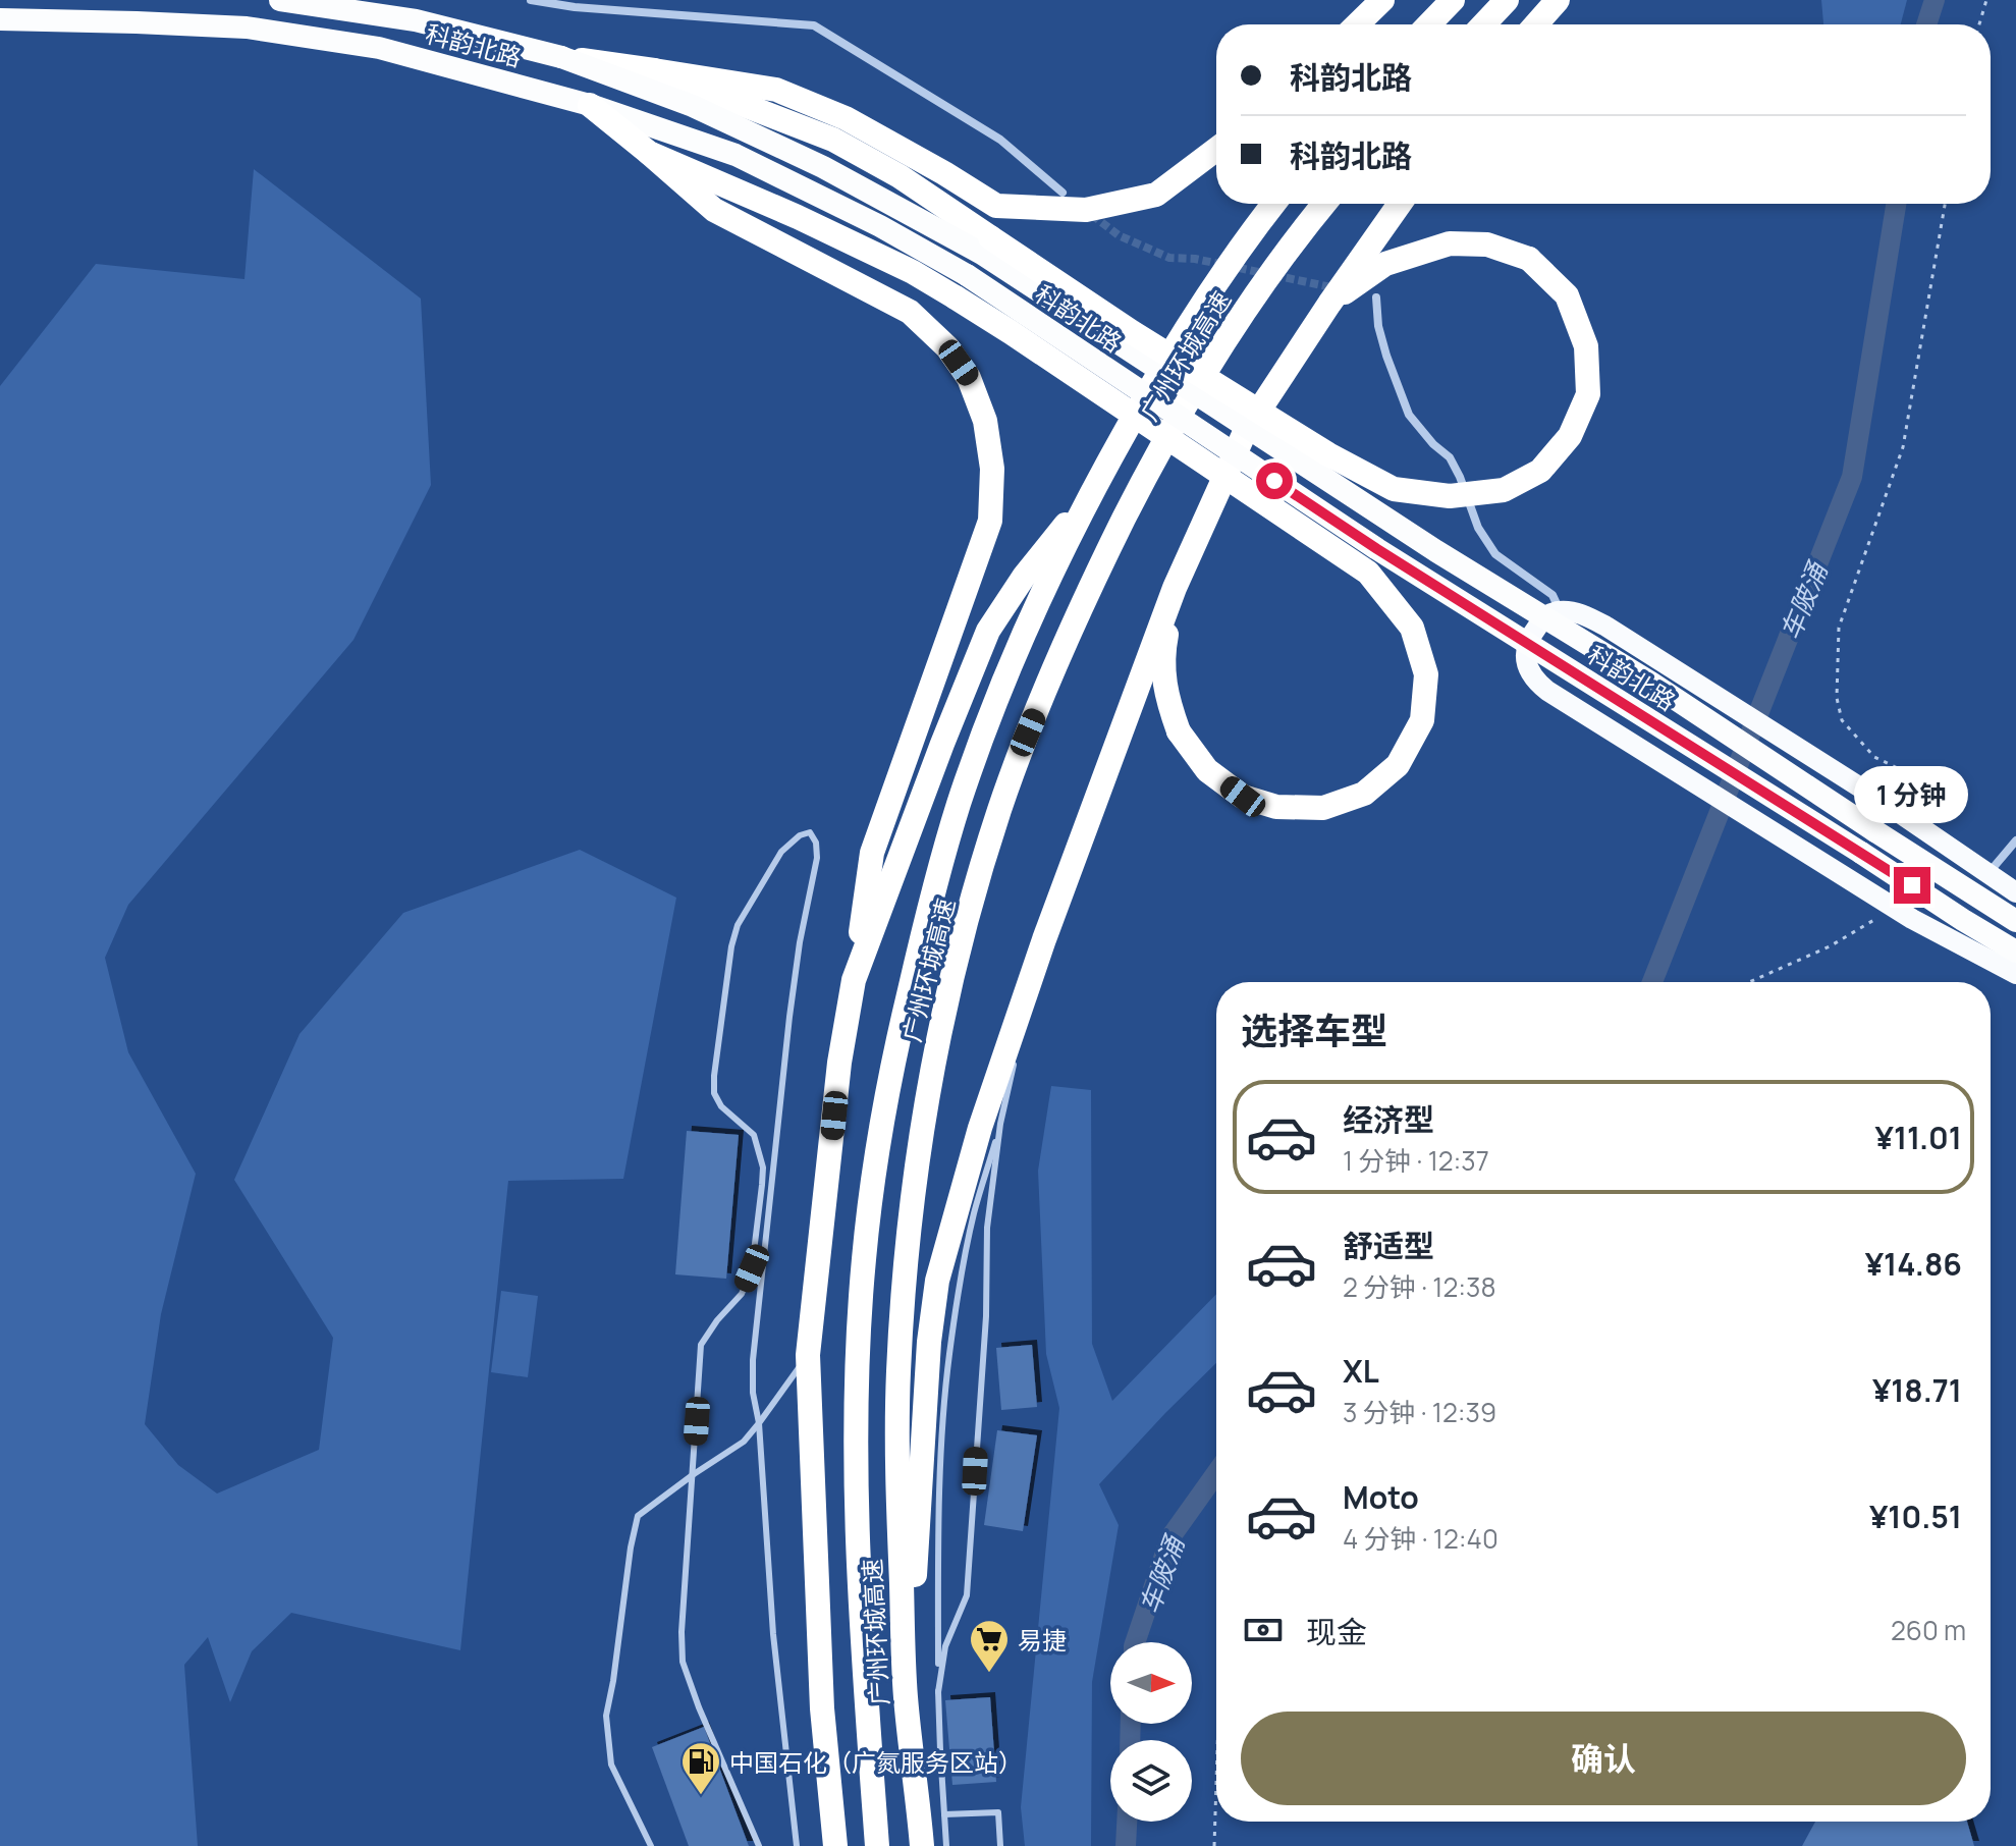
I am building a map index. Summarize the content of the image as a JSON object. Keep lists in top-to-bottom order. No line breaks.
{"streets":{"highway":["科韵北路","广州环城高速"]},"water":["车陂涌"],"places":{"supermarket":["易捷"],"fuel station":["中国石化（广氮服务区站）"]},"north":"right","page":{"banner":["科韵北路","科韵北路"],"bubble":"1 分钟","heading":"选择车型","list":[{"name":"经济型","note":"1 分钟 · 12:37","value":"¥11.01"},{"name":"舒适型","note":"2 分钟 · 12:38","value":"¥14.86"},{"name":"XL","note":"3 分钟 · 12:39","value":"¥18.71"},{"name":"Moto","note":"4 分钟 · 12:40","value":"¥10.51"}],"pay":["现金","260 m"],"buttons":"确认"}}
